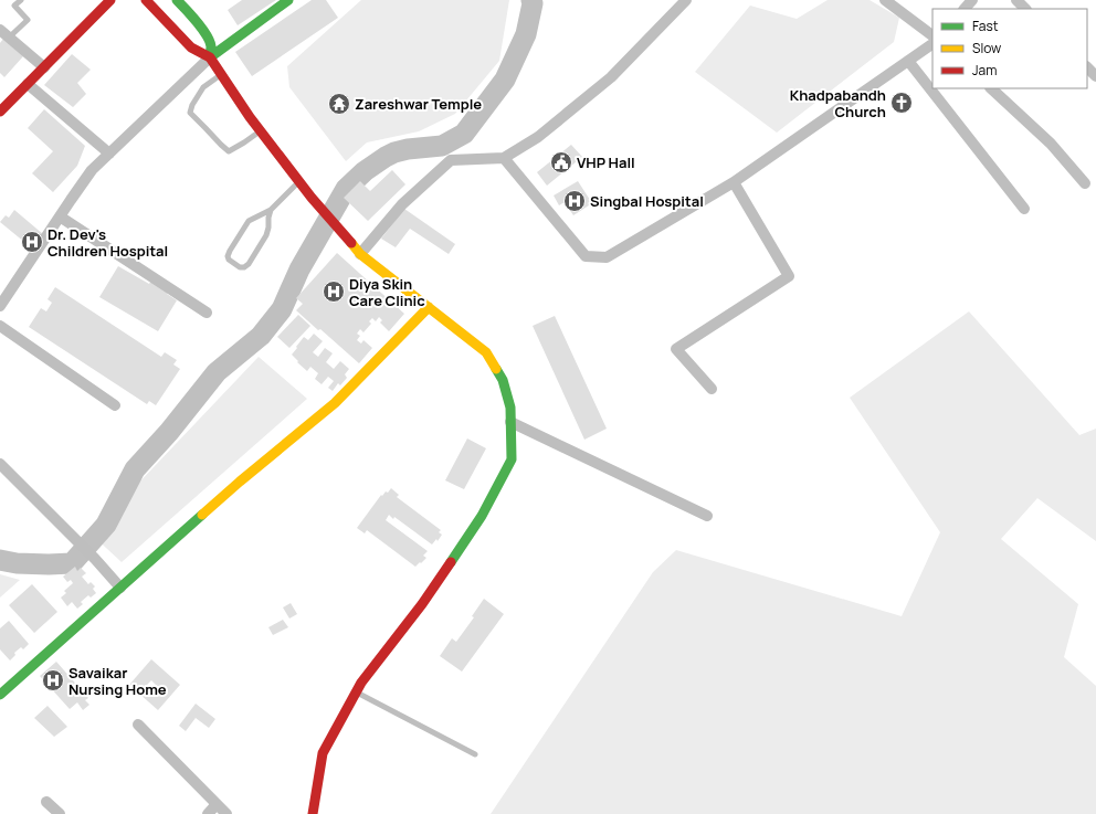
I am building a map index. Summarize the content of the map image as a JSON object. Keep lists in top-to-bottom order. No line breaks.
{"places":{"church":["Khadpabandh Church"],"temple":["Zareshwar Temple"],"public building":["VHP Hall"],"hospital":["Singbal Hospital","Dr. Dev's Children Hospital","Diya Skin Care Clinic","Savaikar Nursing Home"]},"legend":["Fast","Slow","Jam"]}
